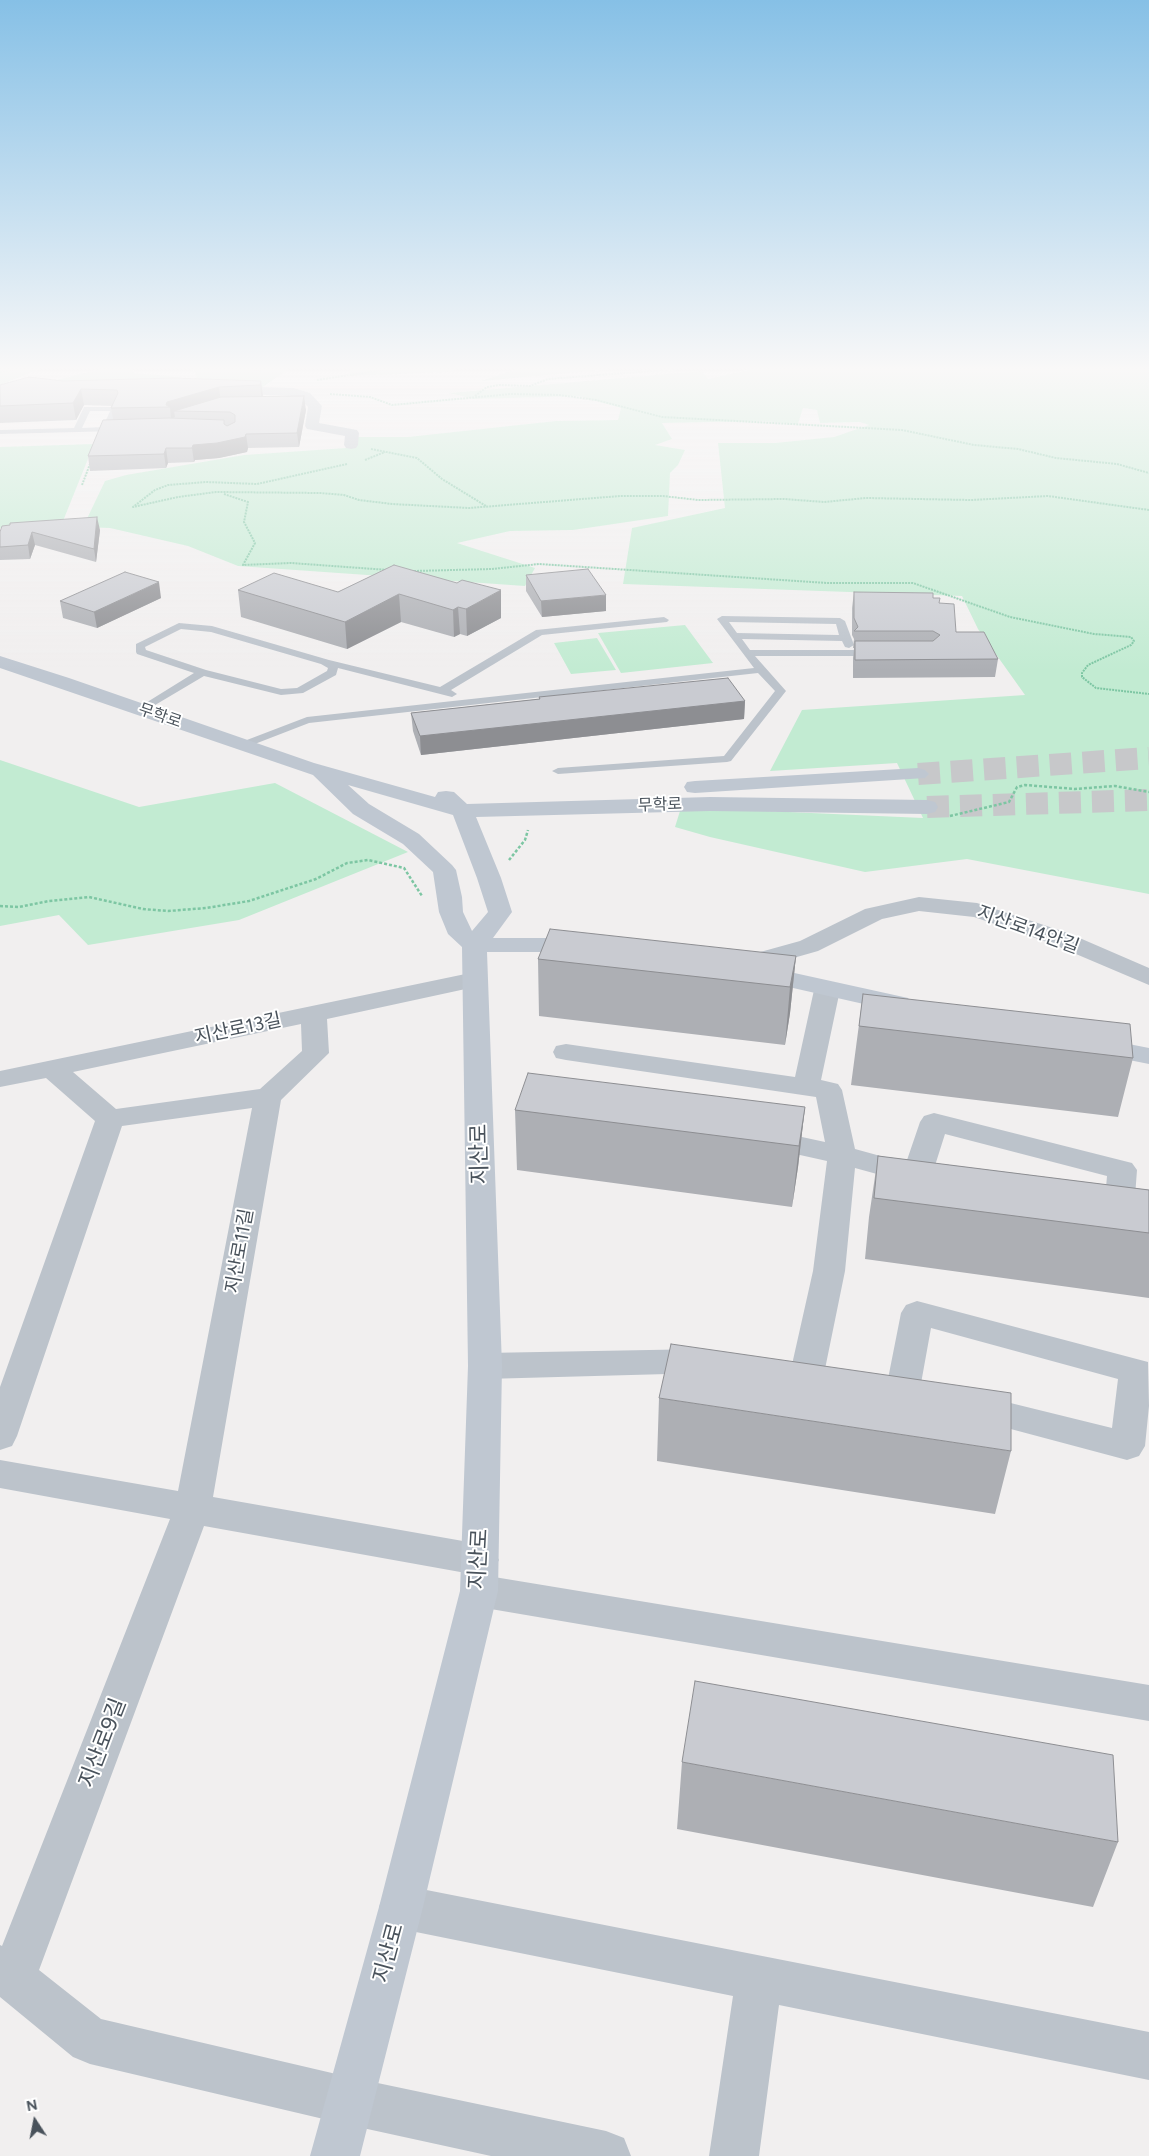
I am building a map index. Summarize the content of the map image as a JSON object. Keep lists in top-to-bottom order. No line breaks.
{"streets":{"main road":["무학로","지산로"],"street":["지산로14안길","지산로13길","지산로11길","지산로9길"]},"crossings":[["지산로13길","지산로"],["지산로","지산로9길"],["지산로11길","지산로9길"]],"north":"top"}
